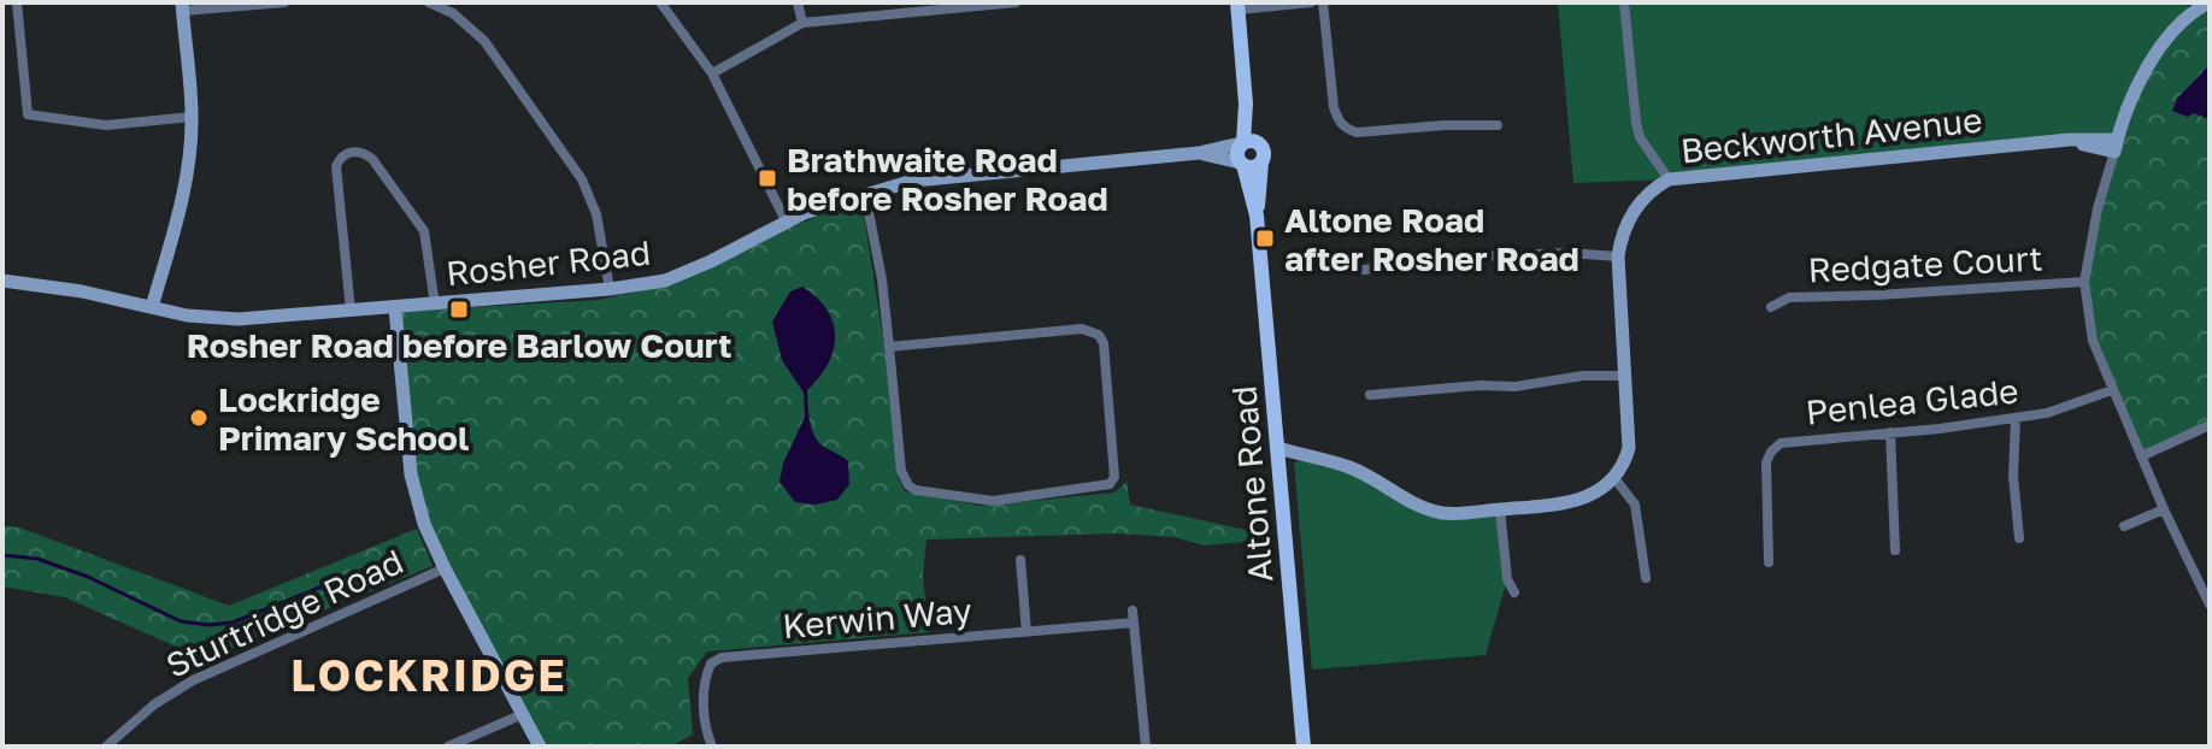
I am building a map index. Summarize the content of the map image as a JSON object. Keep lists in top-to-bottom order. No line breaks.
{"streets":{"main road":["Altone Road"],"street":["Beckworth Avenue","Rosher Road","Redgate Court","Penlea Glade","Sturtridge Road","Kerwin Way"]},"crossings":[["Rosher Road","Altone Road"]],"districts":["LOCKRIDGE"],"places":{"transit":["Brathwaite Road before Rosher Road","Altone Road after Rosher Road","Rosher Road before Barlow Court"],"other":["Lockridge Primary School"]}}
